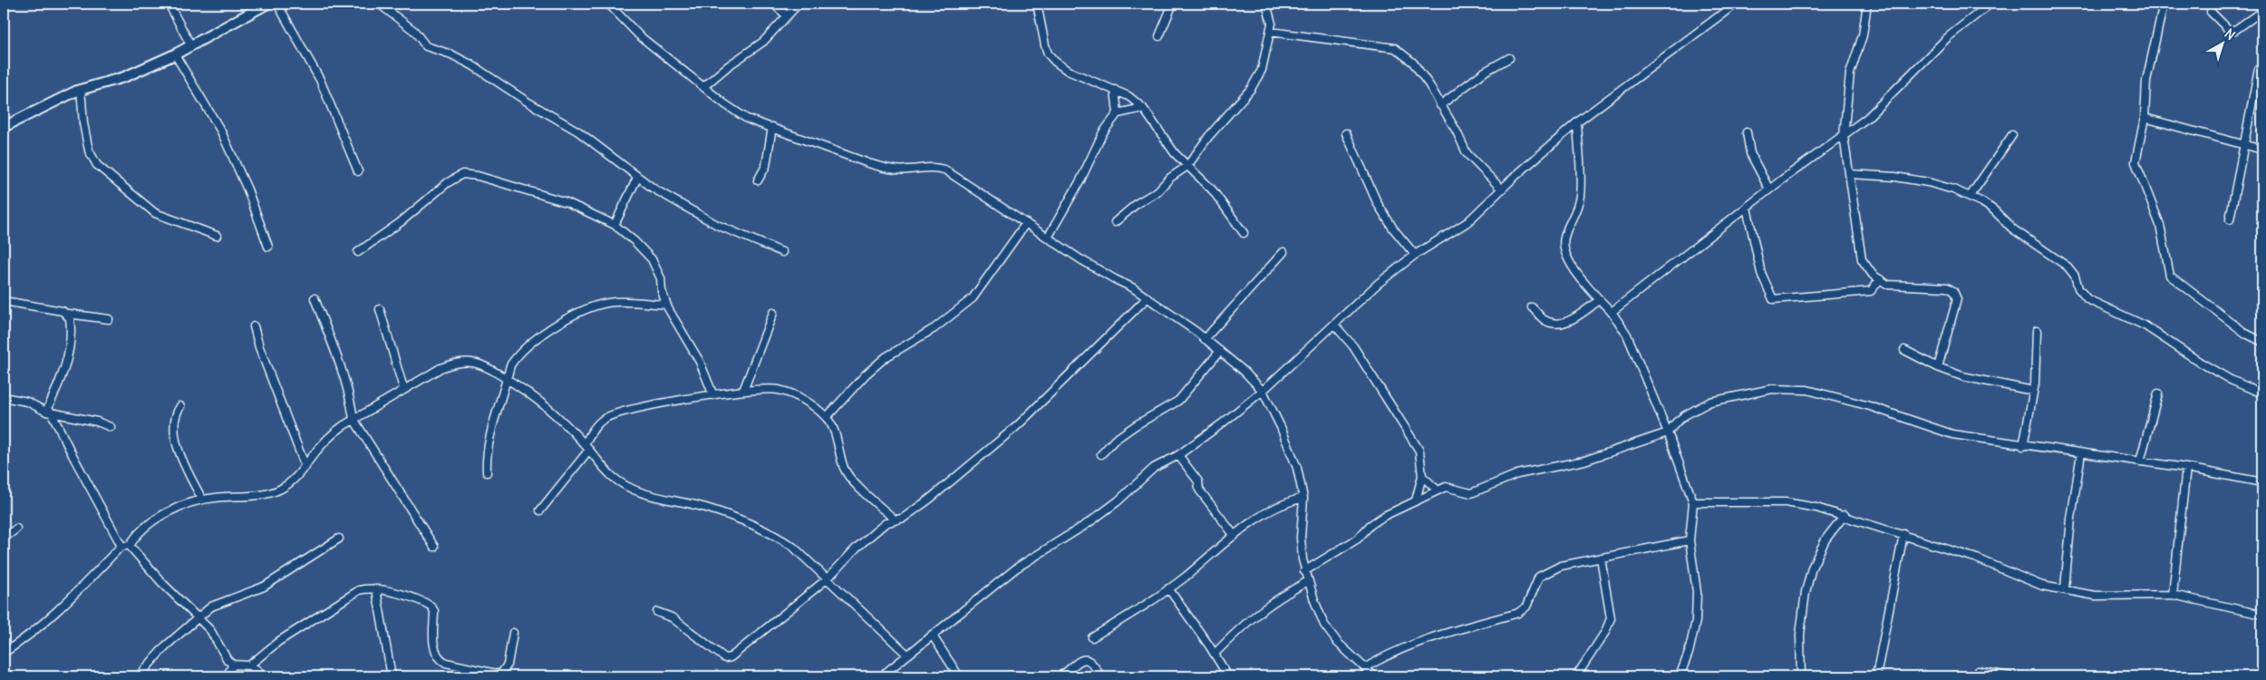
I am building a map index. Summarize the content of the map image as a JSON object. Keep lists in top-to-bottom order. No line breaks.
{"north":"top right"}
